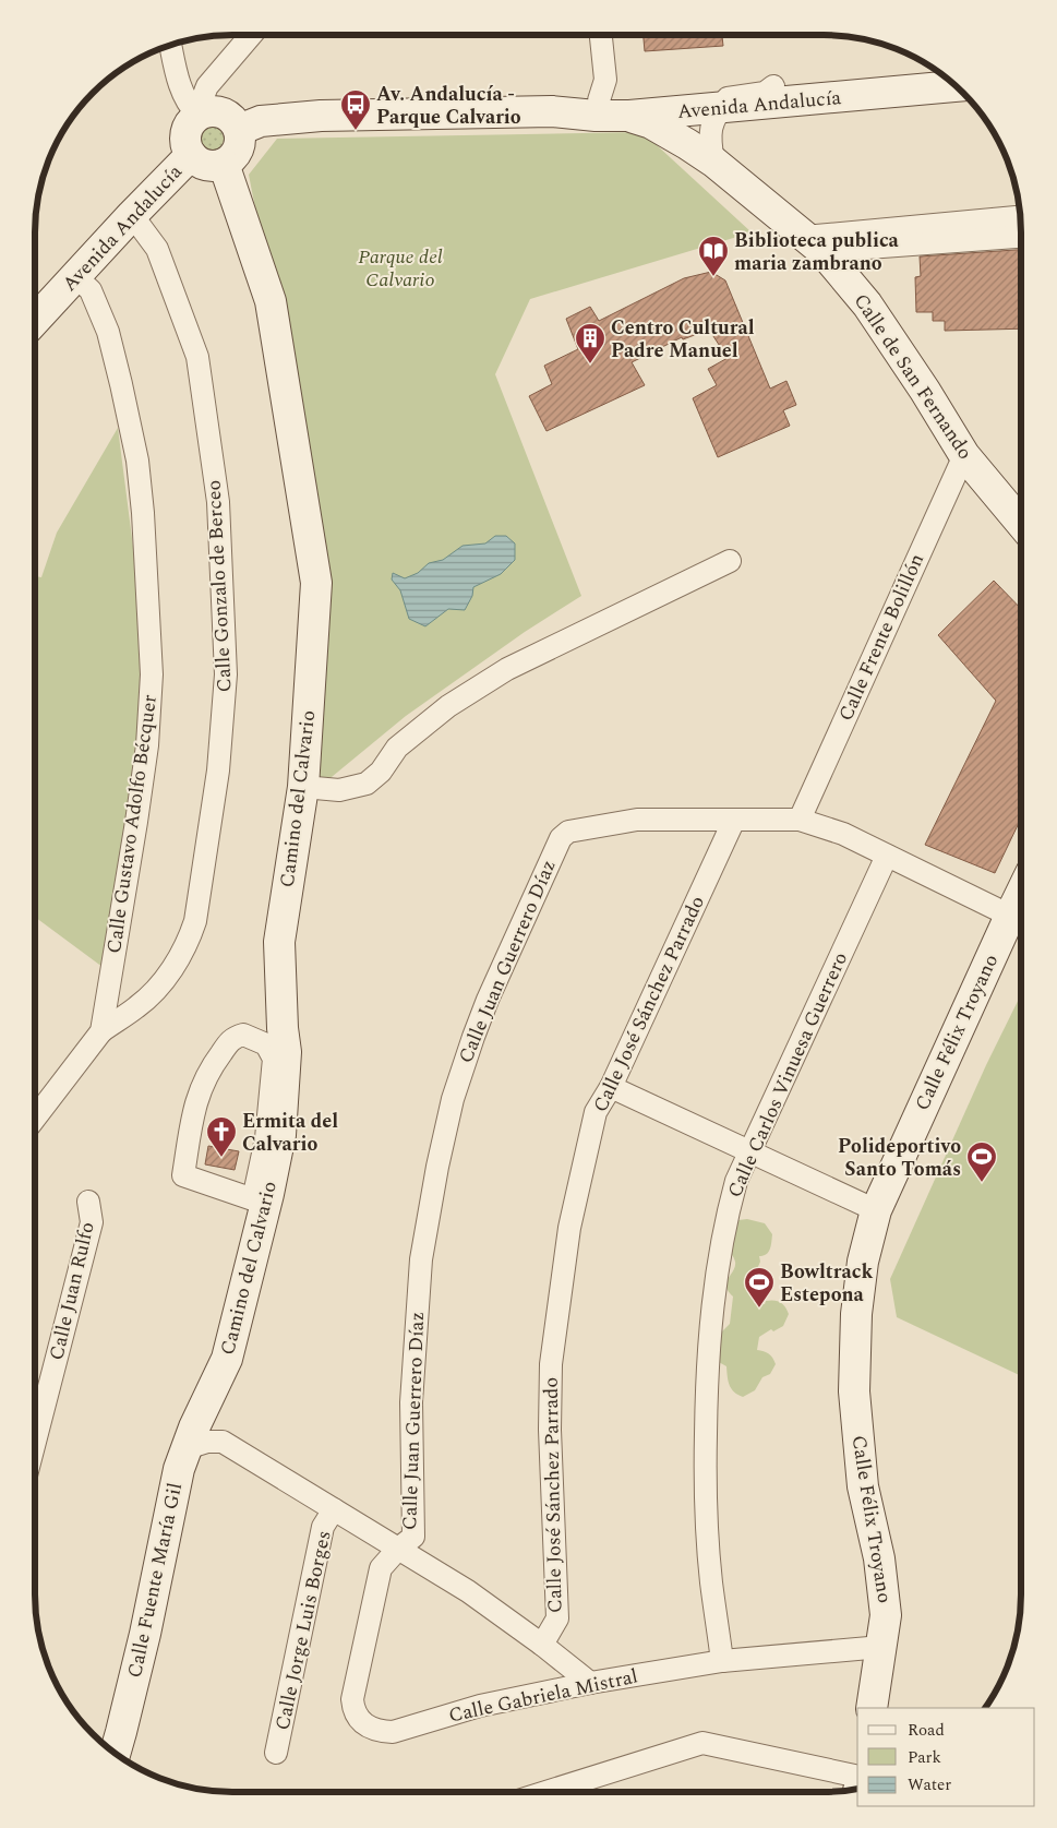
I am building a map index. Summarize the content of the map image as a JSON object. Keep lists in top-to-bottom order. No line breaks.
{"streets":{"street":["Avenida Andalucía","Calle de San Fernando","Calle Gonzalo de Berceo","Calle Frente Bolillón","Camino del Calvario","Calle Gustavo Adolfo Bécquer","Calle Juan Guerrero Díaz","Calle José Sánchez Parrado","Calle Félix Troyano","Calle Carlos Vinuesa Guerrero","Calle Juan Rulfo","Calle Fuente María Gil","Calle Jorge Luis Borges","Calle Gabriela Mistral"]},"crossings":[["Avenida Andalucía","Calle de San Fernando"],["Avenida Andalucía","Calle Gonzalo de Berceo"],["Avenida Andalucía","Camino del Calvario"],["Avenida Andalucía","Calle Gustavo Adolfo Bécquer"],["Calle de San Fernando","Calle Frente Bolillón"],["Calle Gonzalo de Berceo","Calle Gustavo Adolfo Bécquer"],["Calle Frente Bolillón","Calle Juan Guerrero Díaz"],["Camino del Calvario","Calle Fuente María Gil"],["Calle Juan Guerrero Díaz","Calle José Sánchez Parrado"],["Calle Juan Guerrero Díaz","Calle Félix Troyano"],["Calle Juan Guerrero Díaz","Calle Carlos Vinuesa Guerrero"],["Calle Juan Guerrero Díaz","Calle Gabriela Mistral"],["Calle Félix Troyano","Calle Gabriela Mistral"],["Calle Carlos Vinuesa Guerrero","Calle Gabriela Mistral"]],"parks":["Parque del Calvario"],"places":{"bus stop":["Av. Andalucía - Parque Calvario"],"library":["Biblioteca publica maria zambrano"],"building":["Centro Cultural Padre Manuel"],"church":["Ermita del Calvario"],"sports":["Polideportivo Santo Tomás","Bowltrack Estepona"]},"legend":["Road","Park","Water"]}
